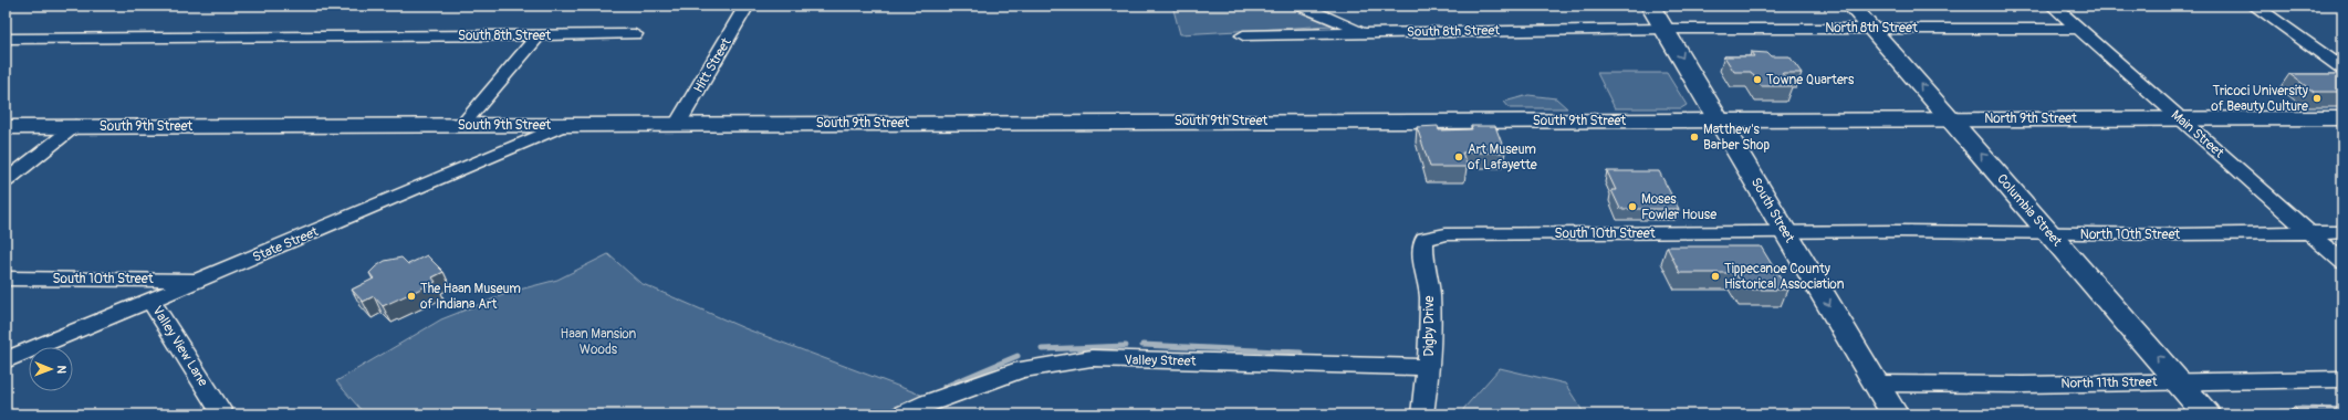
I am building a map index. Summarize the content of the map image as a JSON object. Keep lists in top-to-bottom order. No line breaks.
{"streets":{"main road":["North 9th Street","South 9th Street","South Street","Columbia Street"],"street":["North 8th Street","South 8th Street","Hitt Street","Main Street","South 10th Street","North 10th Street","State Street","Digby Drive","Valley View Lane","Valley Street","North 11th Street"]},"crossings":[["North 8th Street","South 8th Street"],["North 8th Street","Main Street"],["North 8th Street","South Street"],["North 8th Street","Columbia Street"],["South 8th Street","South Street"],["Hitt Street","South 9th Street"],["North 9th Street","South 9th Street"],["North 9th Street","Main Street"],["North 9th Street","South Street"],["North 9th Street","Columbia Street"],["South 9th Street","South Street"],["South 9th Street","State Street"],["Main Street","North 10th Street"],["South Street","South 10th Street"],["South Street","North 10th Street"],["South Street","North 11th Street"],["Columbia Street","North 10th Street"],["Columbia Street","North 11th Street"],["South 10th Street","North 10th Street"],["South 10th Street","State Street"],["South 10th Street","Digby Drive"],["State Street","Valley View Lane"],["Digby Drive","Valley Street"]],"one_way":["South Street","Columbia Street"],"parks":["Haan Mansion Woods"],"places":["Towne Quarters","Tricoci University of Beauty Culture","Matthew's Barber Shop","Art Museum of Lafayette","Moses Fowler House","Tippecanoe County Historical Association","The Haan Museum of Indiana Art"],"north":"right"}
